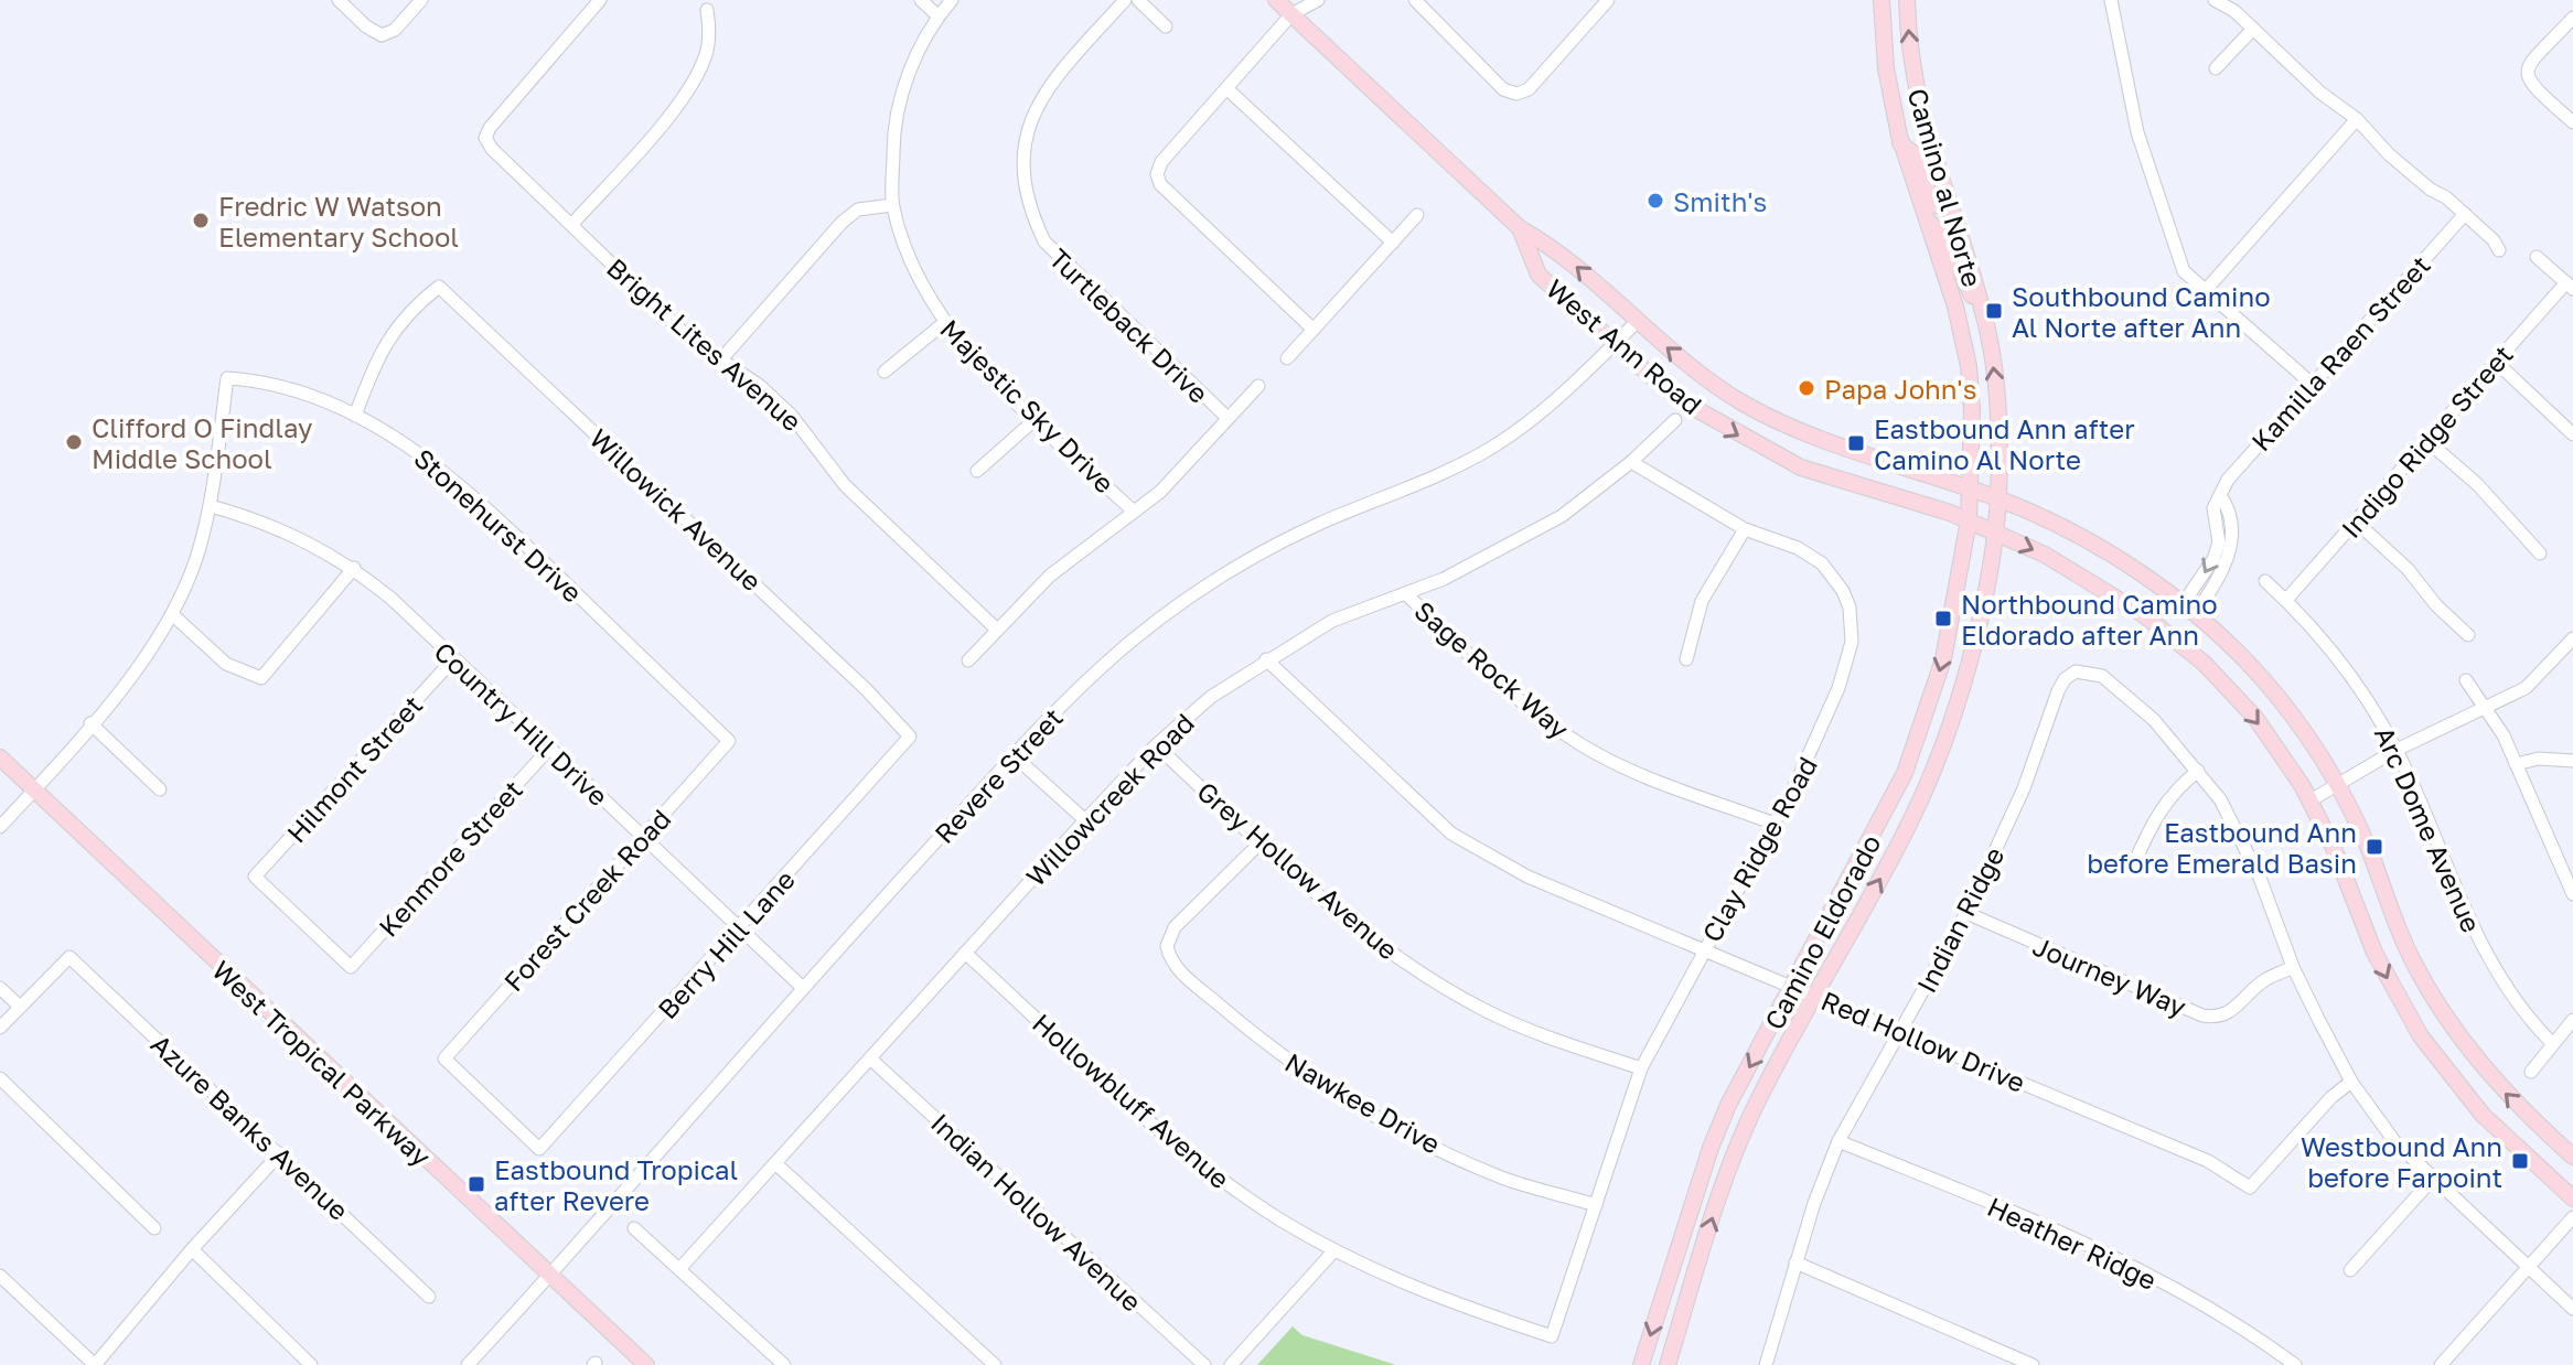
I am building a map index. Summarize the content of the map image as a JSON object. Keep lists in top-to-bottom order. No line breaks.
{"streets":{"main road":["Camino al Norte","West Ann Road","Camino Eldorado","West Tropical Parkway"],"street":["Turtleback Drive","Bright Lites Avenue","Kamilla Raen Street","Majestic Sky Drive","Indigo Ridge Street","Willowick Avenue","Stonehurst Drive","Sage Rock Way","Country Hill Drive","Hilmont Street","Revere Street","Willowcreek Road","Arc Dome Avenue","Clay Ridge Road","Kenmore Street","Grey Hollow Avenue","Forest Creek Road","Indian Ridge","Berry Hill Lane","Journey Way","Red Hollow Drive","Hollowbluff Avenue","Nawkee Drive","Azure Banks Avenue","Indian Hollow Avenue","Heather Ridge"]},"crossings":[["Camino al Norte","West Ann Road"],["Camino al Norte","Camino Eldorado"],["West Ann Road","Kamilla Raen Street"],["West Ann Road","Revere Street"],["West Ann Road","Camino Eldorado"],["Indigo Ridge Street","Arc Dome Avenue"],["Willowick Avenue","Stonehurst Drive"],["Willowick Avenue","Berry Hill Lane"],["Stonehurst Drive","Country Hill Drive"],["Stonehurst Drive","Forest Creek Road"],["Sage Rock Way","Willowcreek Road"],["Sage Rock Way","Clay Ridge Road"],["Country Hill Drive","Hilmont Street"],["Country Hill Drive","Revere Street"],["Country Hill Drive","Kenmore Street"],["Country Hill Drive","Forest Creek Road"],["Country Hill Drive","Berry Hill Lane"],["Hilmont Street","Kenmore Street"],["Revere Street","West Tropical Parkway"],["Willowcreek Road","Clay Ridge Road"],["Willowcreek Road","Grey Hollow Avenue"],["Willowcreek Road","Red Hollow Drive"],["Willowcreek Road","Hollowbluff Avenue"],["Willowcreek Road","Indian Hollow Avenue"],["Clay Ridge Road","Grey Hollow Avenue"],["Clay Ridge Road","Red Hollow Drive"],["Clay Ridge Road","Hollowbluff Avenue"],["Clay Ridge Road","Nawkee Drive"],["Grey Hollow Avenue","Nawkee Drive"],["Forest Creek Road","Berry Hill Lane"],["Indian Ridge","Journey Way"],["Indian Ridge","Red Hollow Drive"],["Indian Ridge","Heather Ridge"],["Camino Eldorado","Red Hollow Drive"]],"places":{"other":["Smith's","Fredric W Watson Elementary School","Papa John's","Clifford O Findlay Middle School"],"transit":["Southbound Camino Al Norte after Ann","Eastbound Ann after Camino Al Norte","Northbound Camino Eldorado after Ann","Eastbound Ann before Emerald Basin","Westbound Ann before Farpoint","Eastbound Tropical after Revere"]}}
